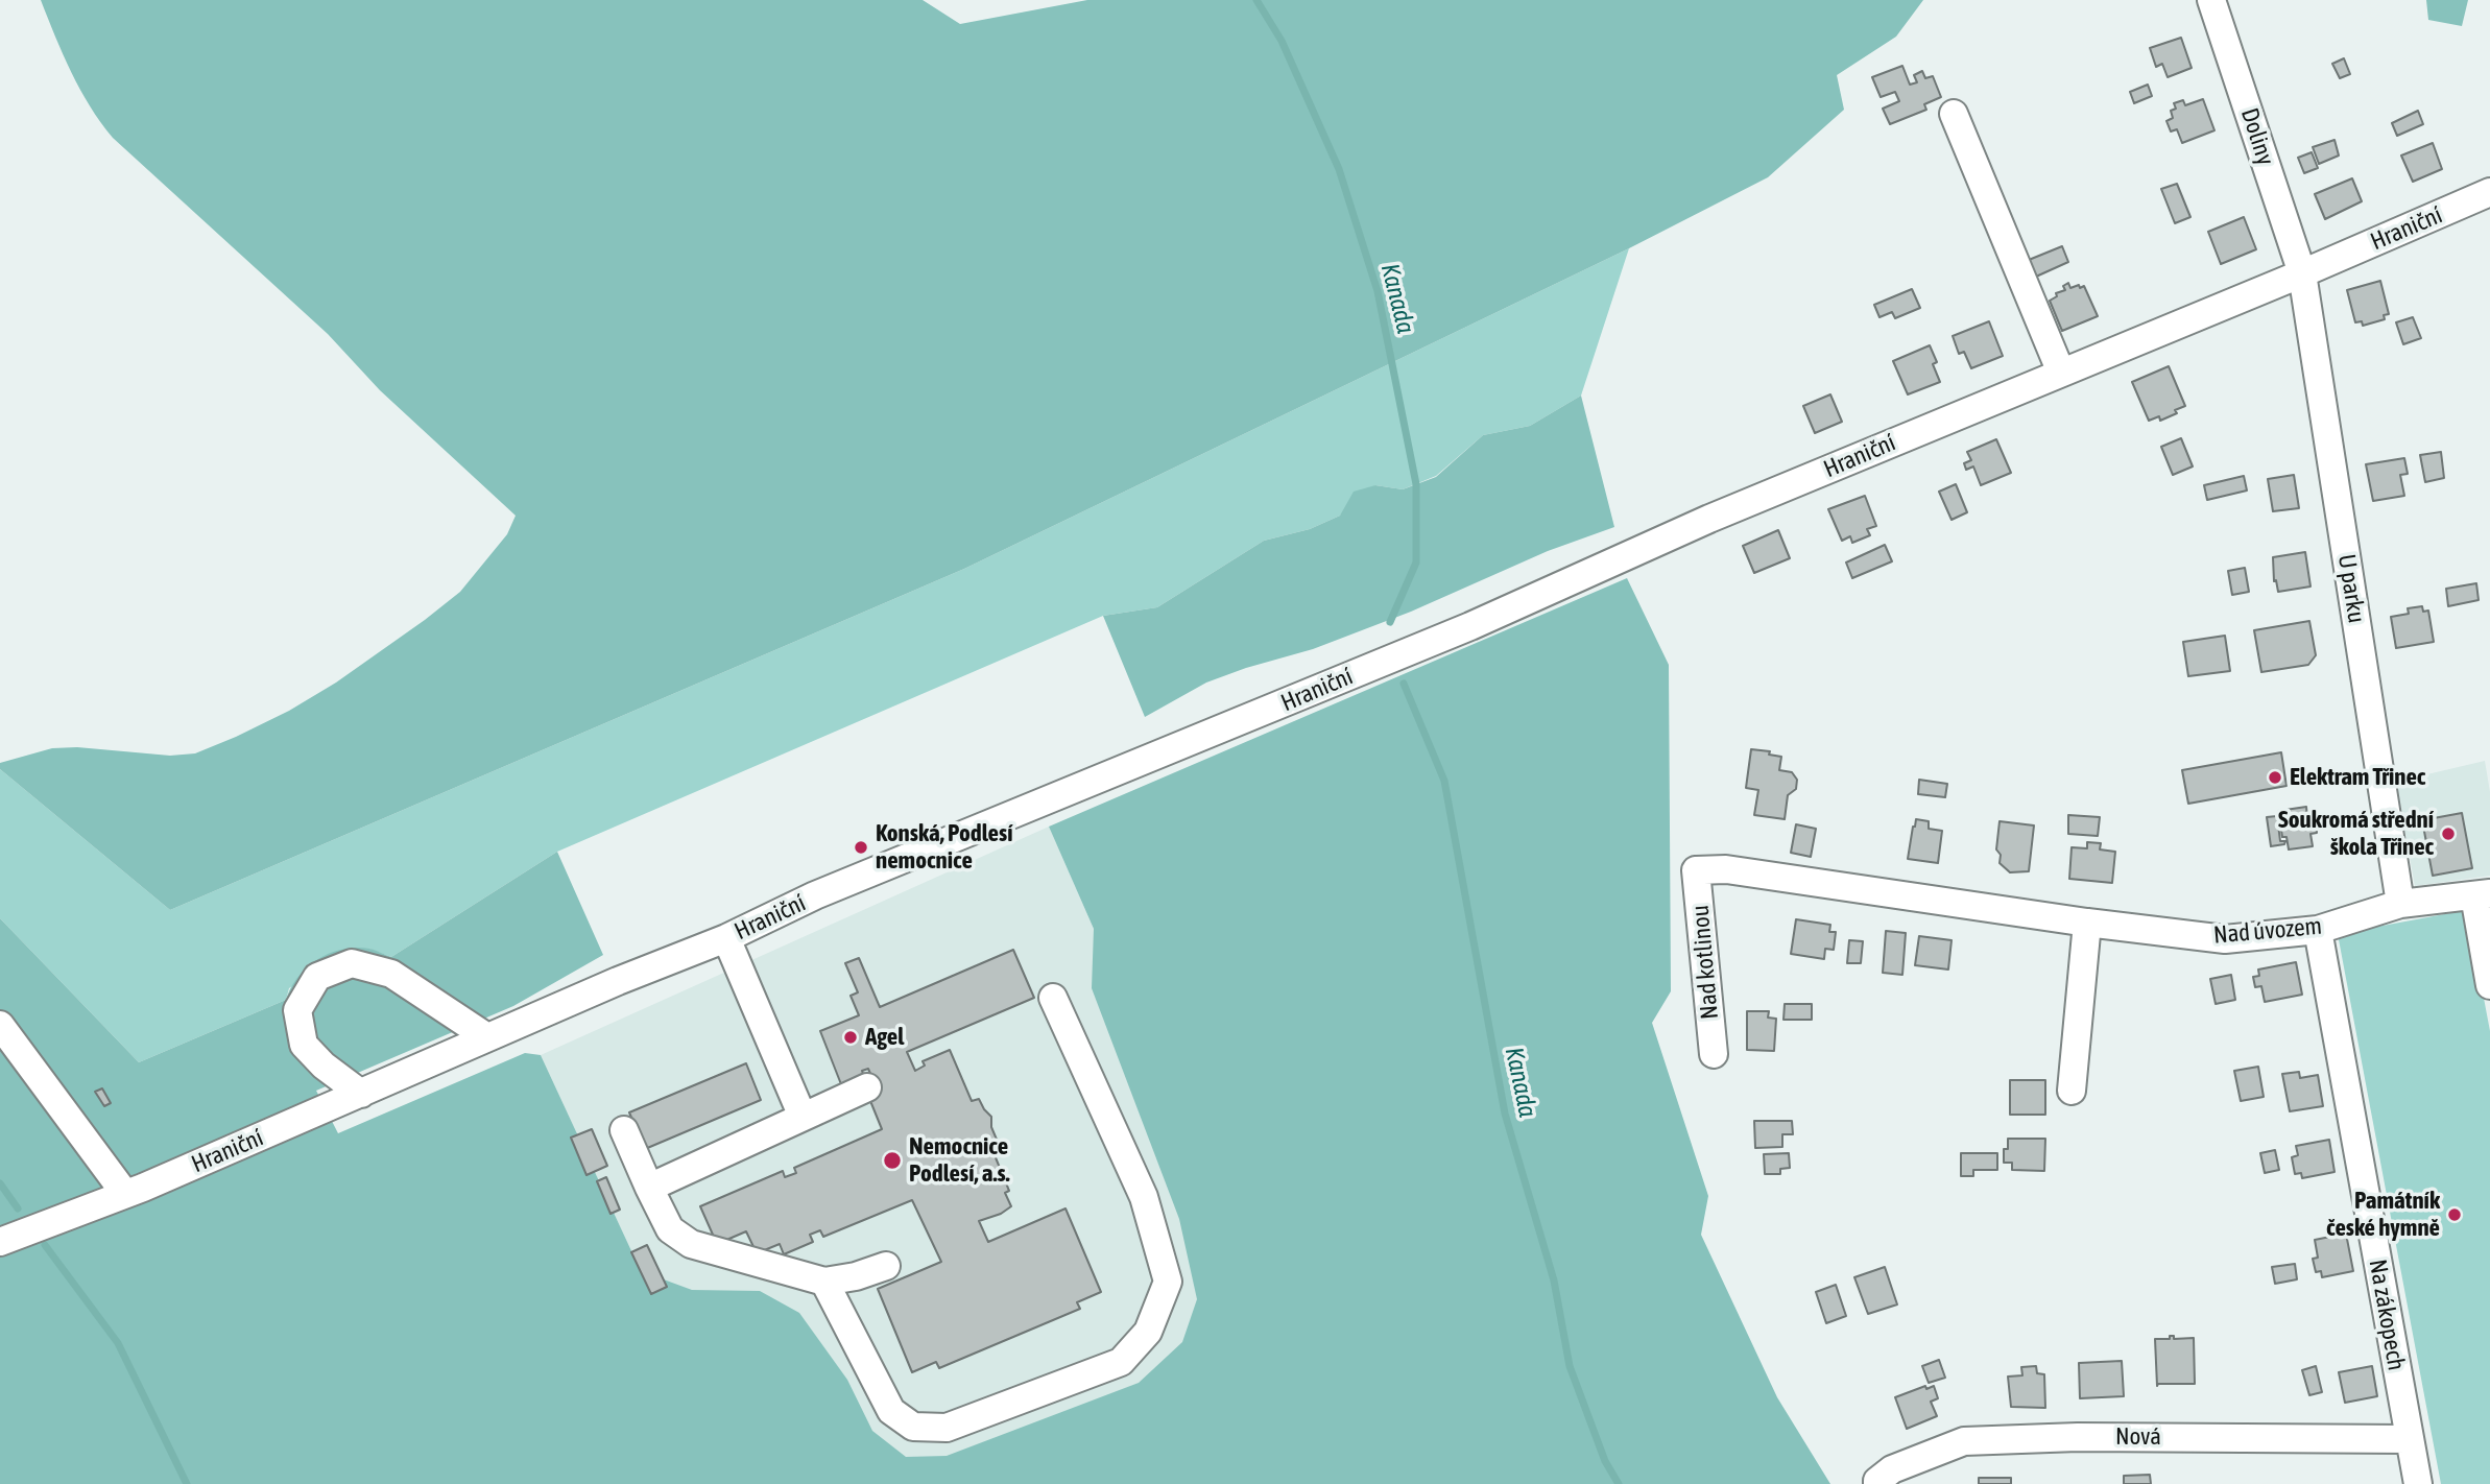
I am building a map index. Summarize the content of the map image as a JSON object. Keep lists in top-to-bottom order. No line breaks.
{"streets":{"street":["Doliny","Hraniční","U parku","Nad úvozem","Nad kotlinou","Na zákopech","Nová"]},"crossings":[["Doliny","Hraniční"],["Doliny","U parku"],["Hraniční","U parku"],["U parku","Nad úvozem"],["Nad úvozem","Nad kotlinou"],["Nad úvozem","Na zákopech"],["Na zákopech","Nová"]],"water":["Kanada"],"places":["Elektram Třinec","Soukromá střední škola Třinec","Konská, Podlesí nemocnice","Agel","Nemocnice Podlesí, a.s.","Památník české hymně"]}
